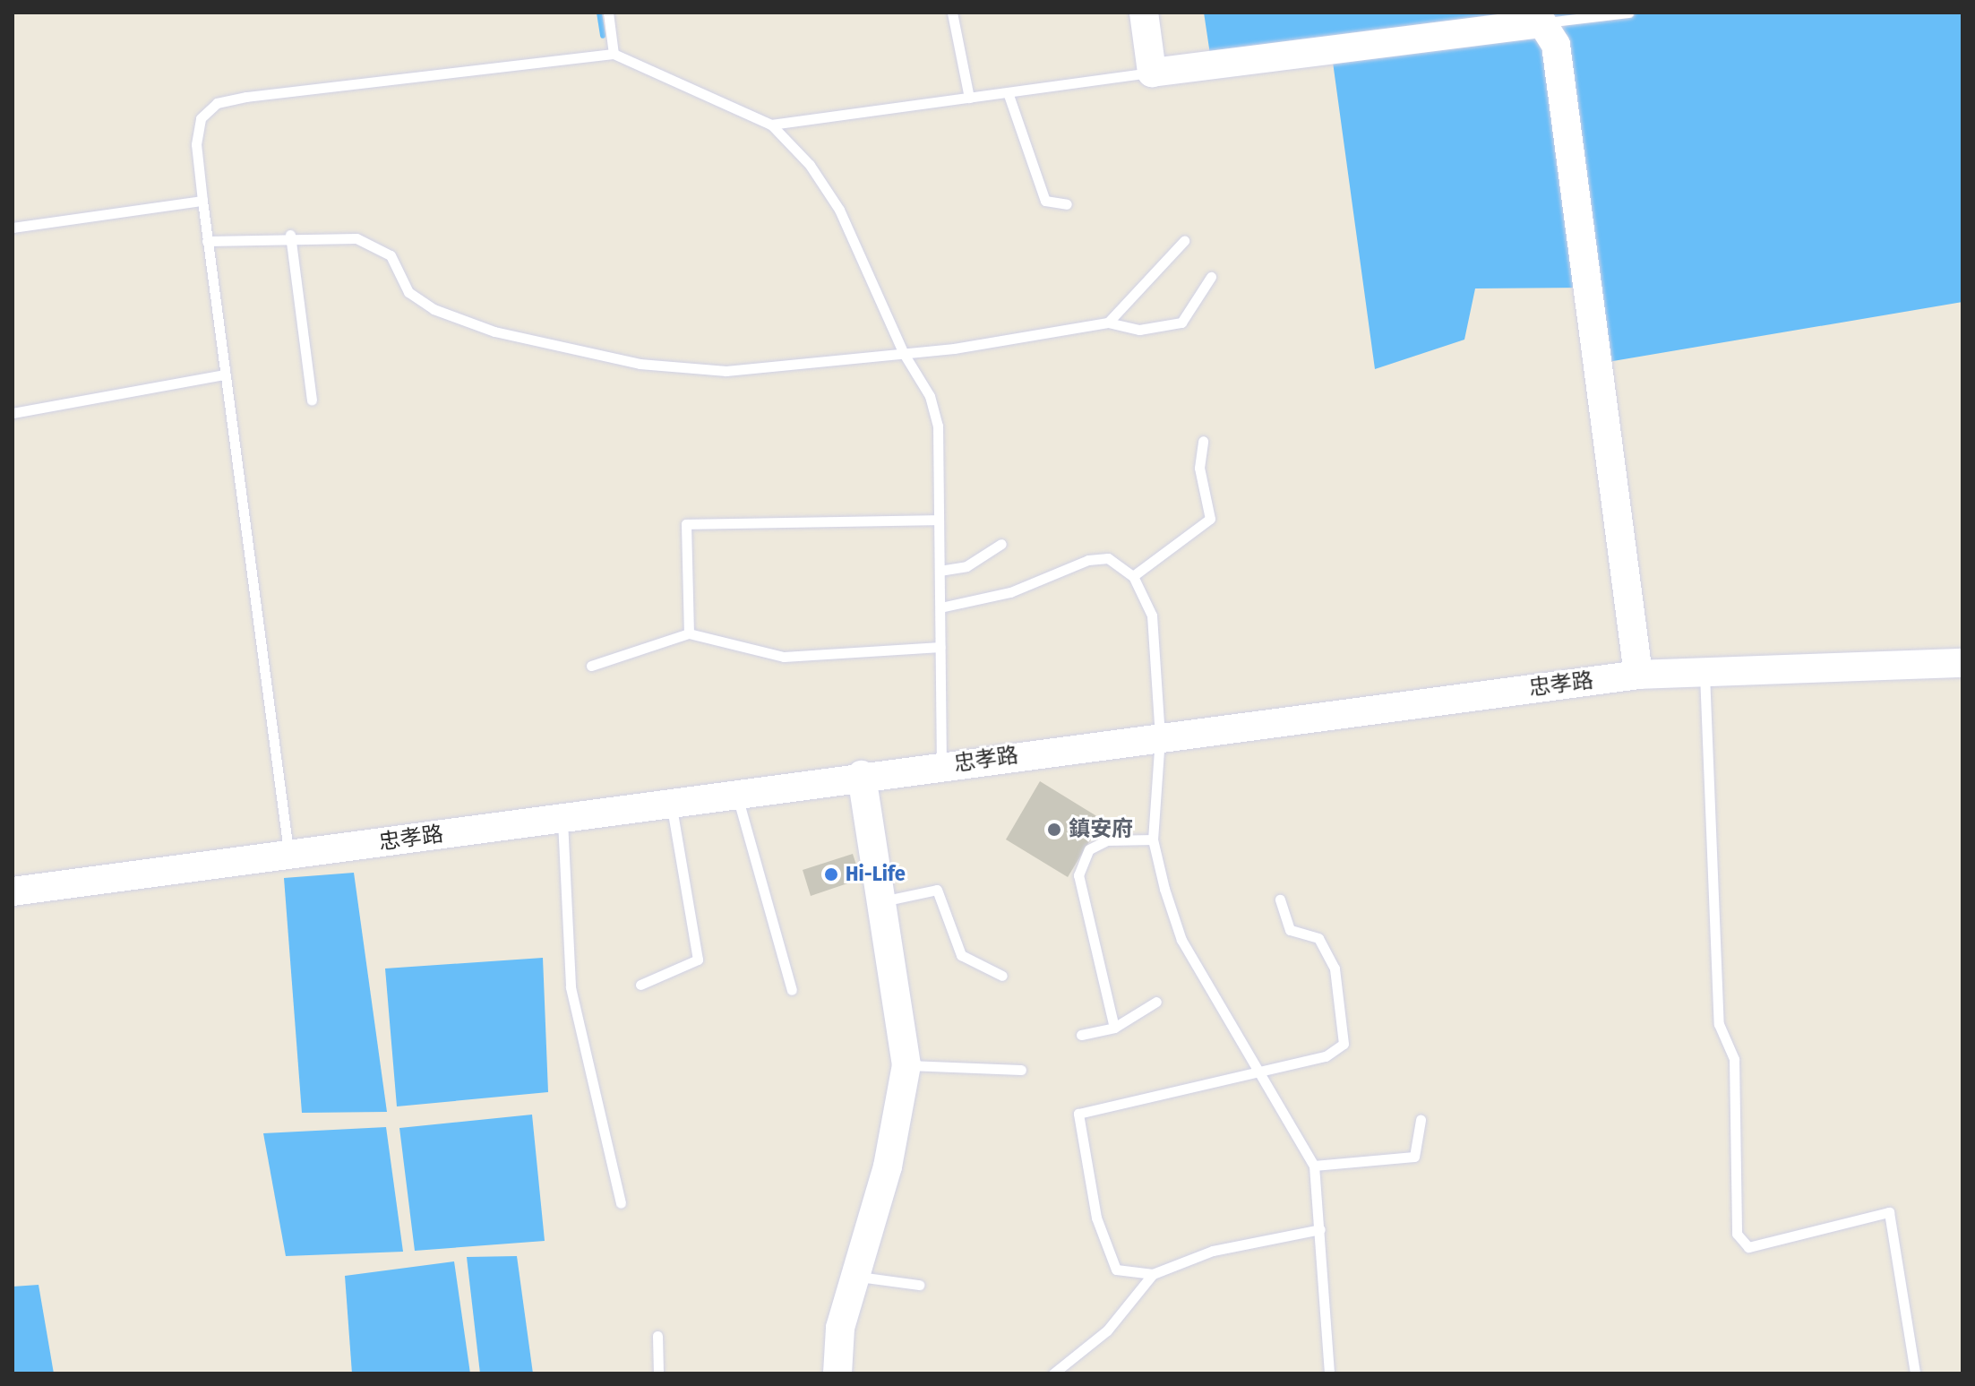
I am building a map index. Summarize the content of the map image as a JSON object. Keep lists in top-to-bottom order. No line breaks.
{"streets":{"street":["忠孝路"]},"places":["鎮安府","Hi-Life"]}
